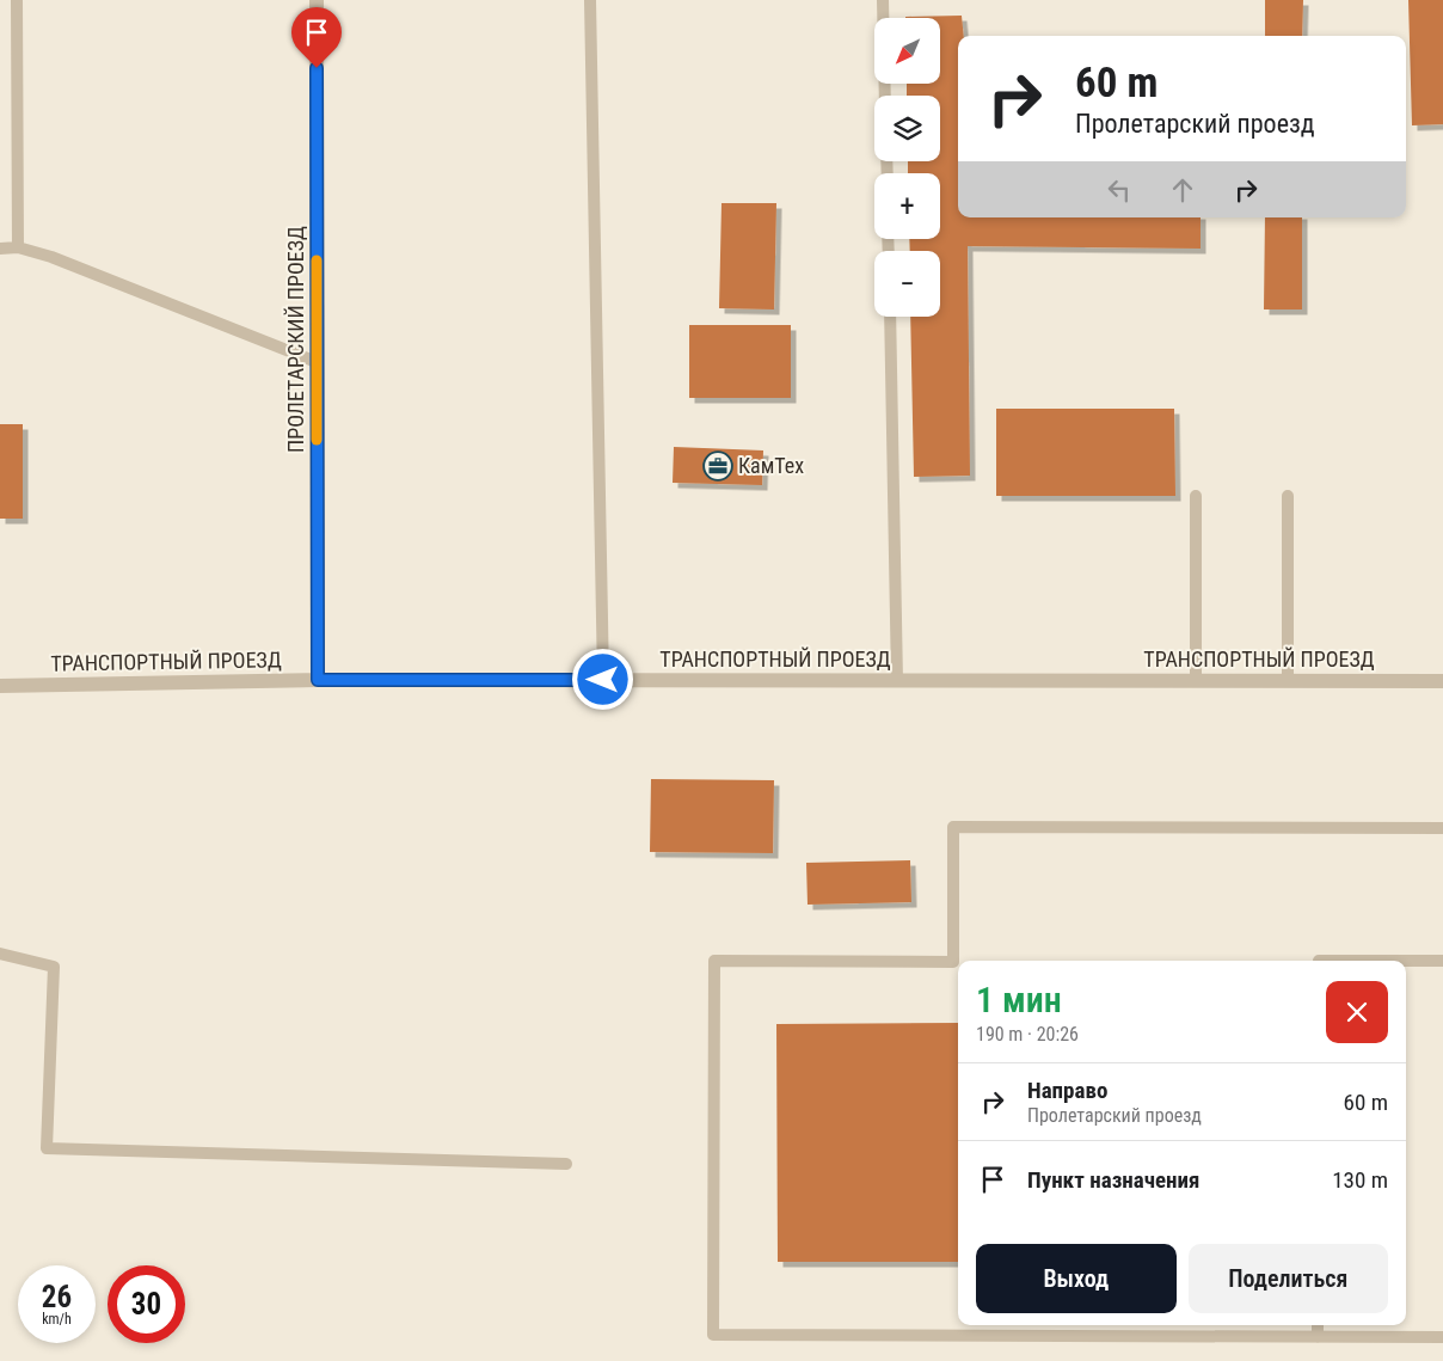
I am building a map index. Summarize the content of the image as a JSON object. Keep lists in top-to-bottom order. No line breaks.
{"streets":{"street":["ПРОЛЕТАРСКИЙ ПРОЕЗД","ТРАНСПОРТНЫЙ ПРОЕЗД"]},"crossings":[["ПРОЛЕТАРСКИЙ ПРОЕЗД","ТРАНСПОРТНЫЙ ПРОЕЗД"]],"places":{"office":["КамТех"]},"north":"bottom left","page":{"map_buttons":["+","−"],"turn":["60 m","Пролетарский проезд"],"heading":["1 мин","190 m · 20:26"],"list":[{"name":"Направо","note":"Пролетарский проезд","value":"60 m"},{"name":"Пункт назначения","value":"130 m"}],"buttons":["Выход","Поделиться"],"speed":"26 km/h","limit":"30"}}
